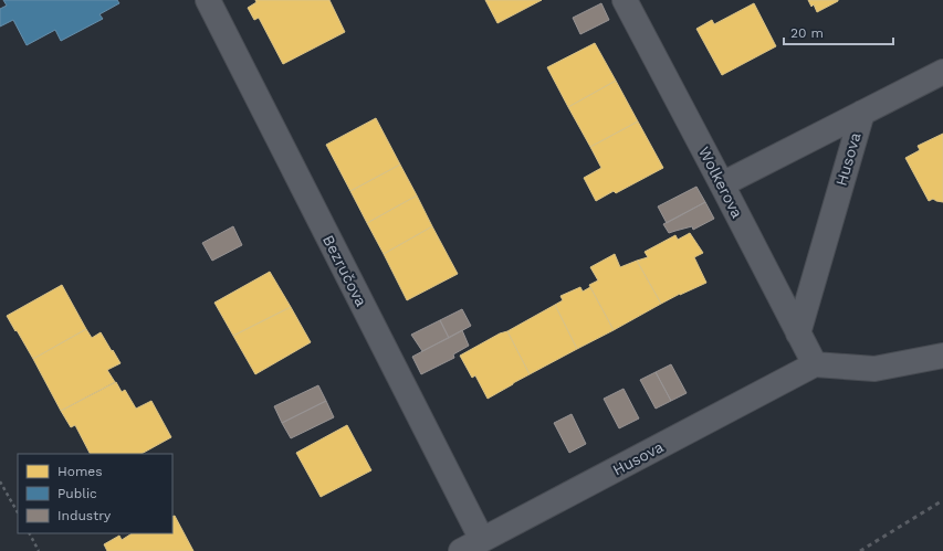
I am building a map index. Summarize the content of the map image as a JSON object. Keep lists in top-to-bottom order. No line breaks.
{"streets":{"street":["Husova","Wolkerova","Bezručova"]},"crossings":[["Husova","Wolkerova"],["Husova","Bezručova"]],"legend":["Homes","Public","Industry"],"scale_bar":"20 m"}
